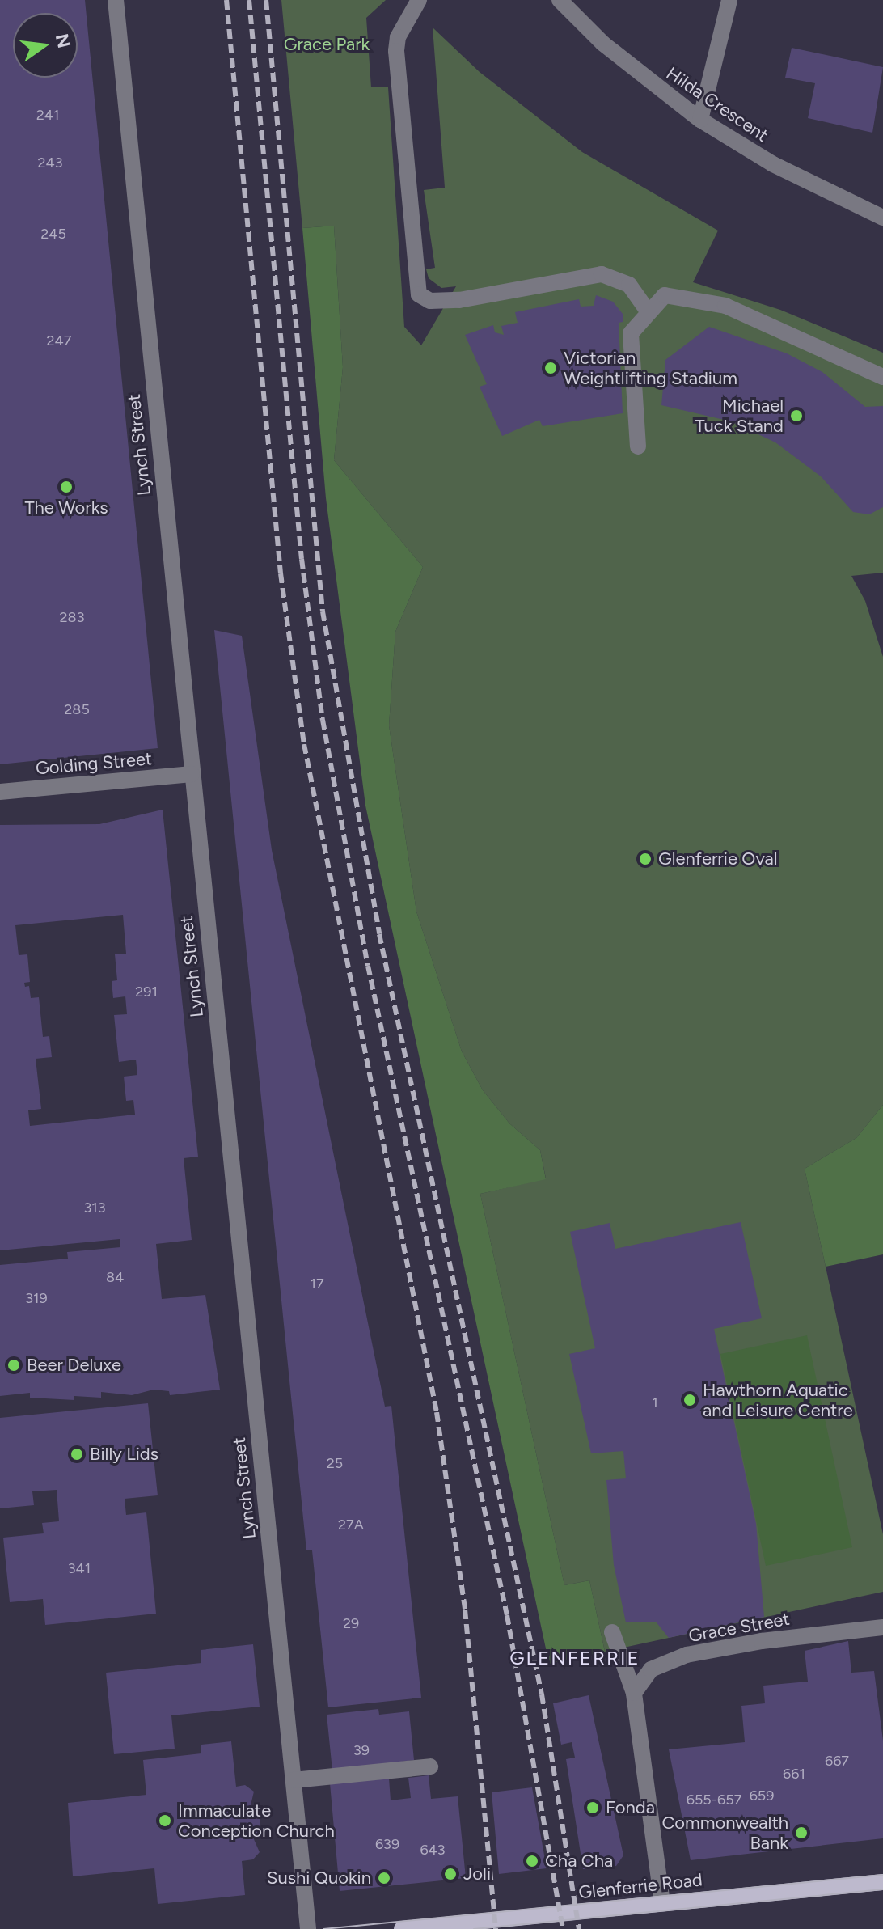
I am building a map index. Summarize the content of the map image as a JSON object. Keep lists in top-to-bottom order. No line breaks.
{"streets":{"main road":["Glenferrie Road"],"street":["Hilda Crescent","Lynch Street","Golding Street","Grace Street"]},"crossings":[["Lynch Street","Golding Street"]],"districts":["GLENFERRIE"],"parks":["Grace Park"],"places":["Victorian Weightlifting Stadium","Michael Tuck Stand","The Works","Glenferrie Oval","Beer Deluxe","Hawthorn Aquatic and Leisure Centre","Billy Lids","Fonda","Immaculate Conception Church","Commonwealth Bank","Cha Cha","Joli","Sushi Quokin"],"house_numbers":["241","243","245","247","283","285","291","313","84","17","319","1","25","27A","341","29","39","667","661","659","655-657","639","643"],"north":"right"}
